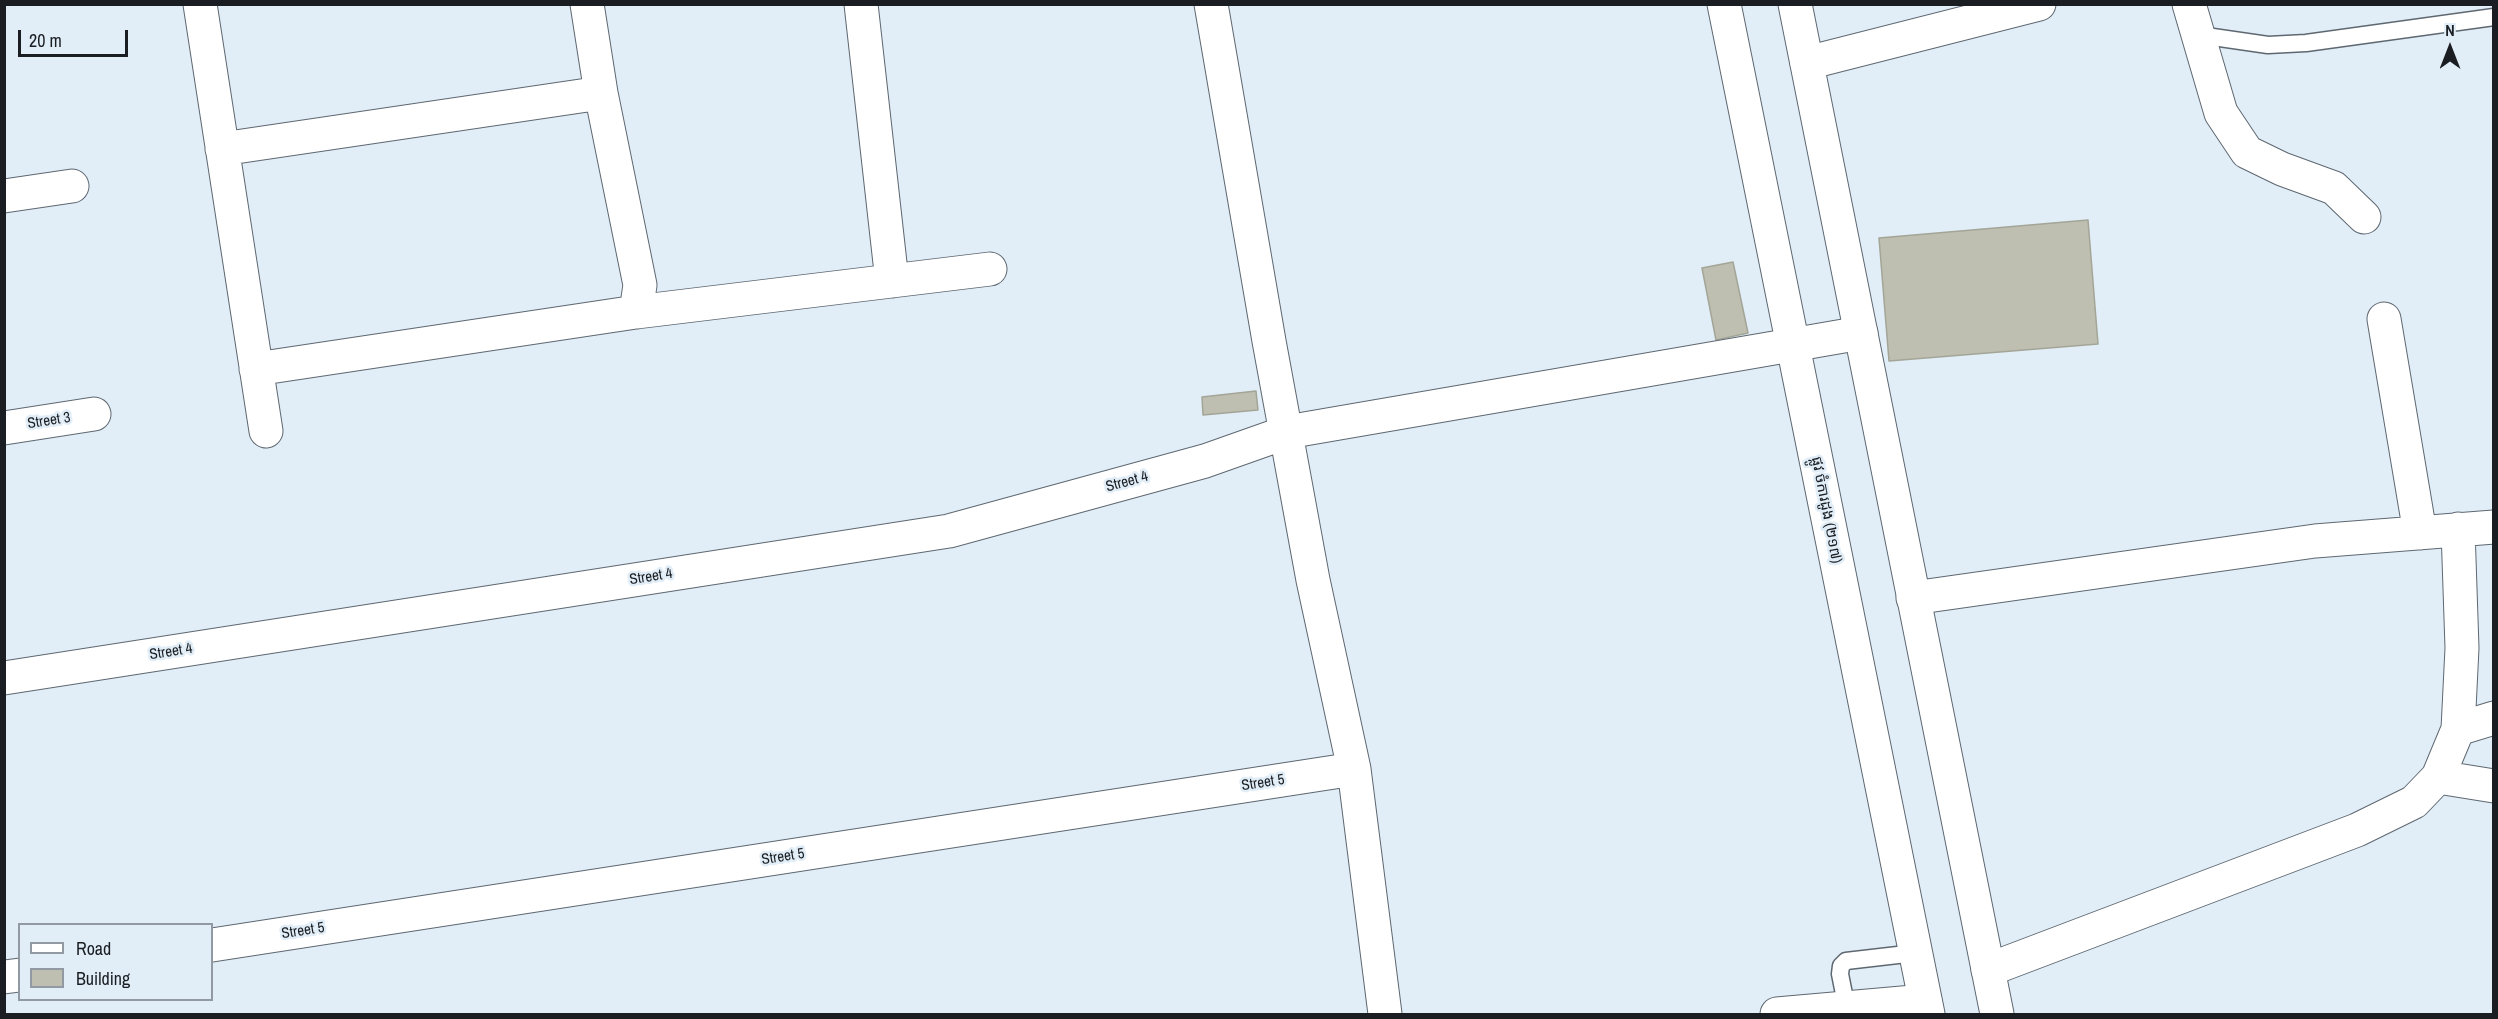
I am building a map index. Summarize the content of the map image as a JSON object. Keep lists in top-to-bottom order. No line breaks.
{"streets":{"street":["Street 3","Street 4","ផ្លូវ ចំការដូង (២១៧)","Street 5"]},"crossings":[["Street 4","ផ្លូវ ចំការដូង (២១៧)"]],"legend":["Road","Building"],"scale_bar":"20 m","north":"top"}
